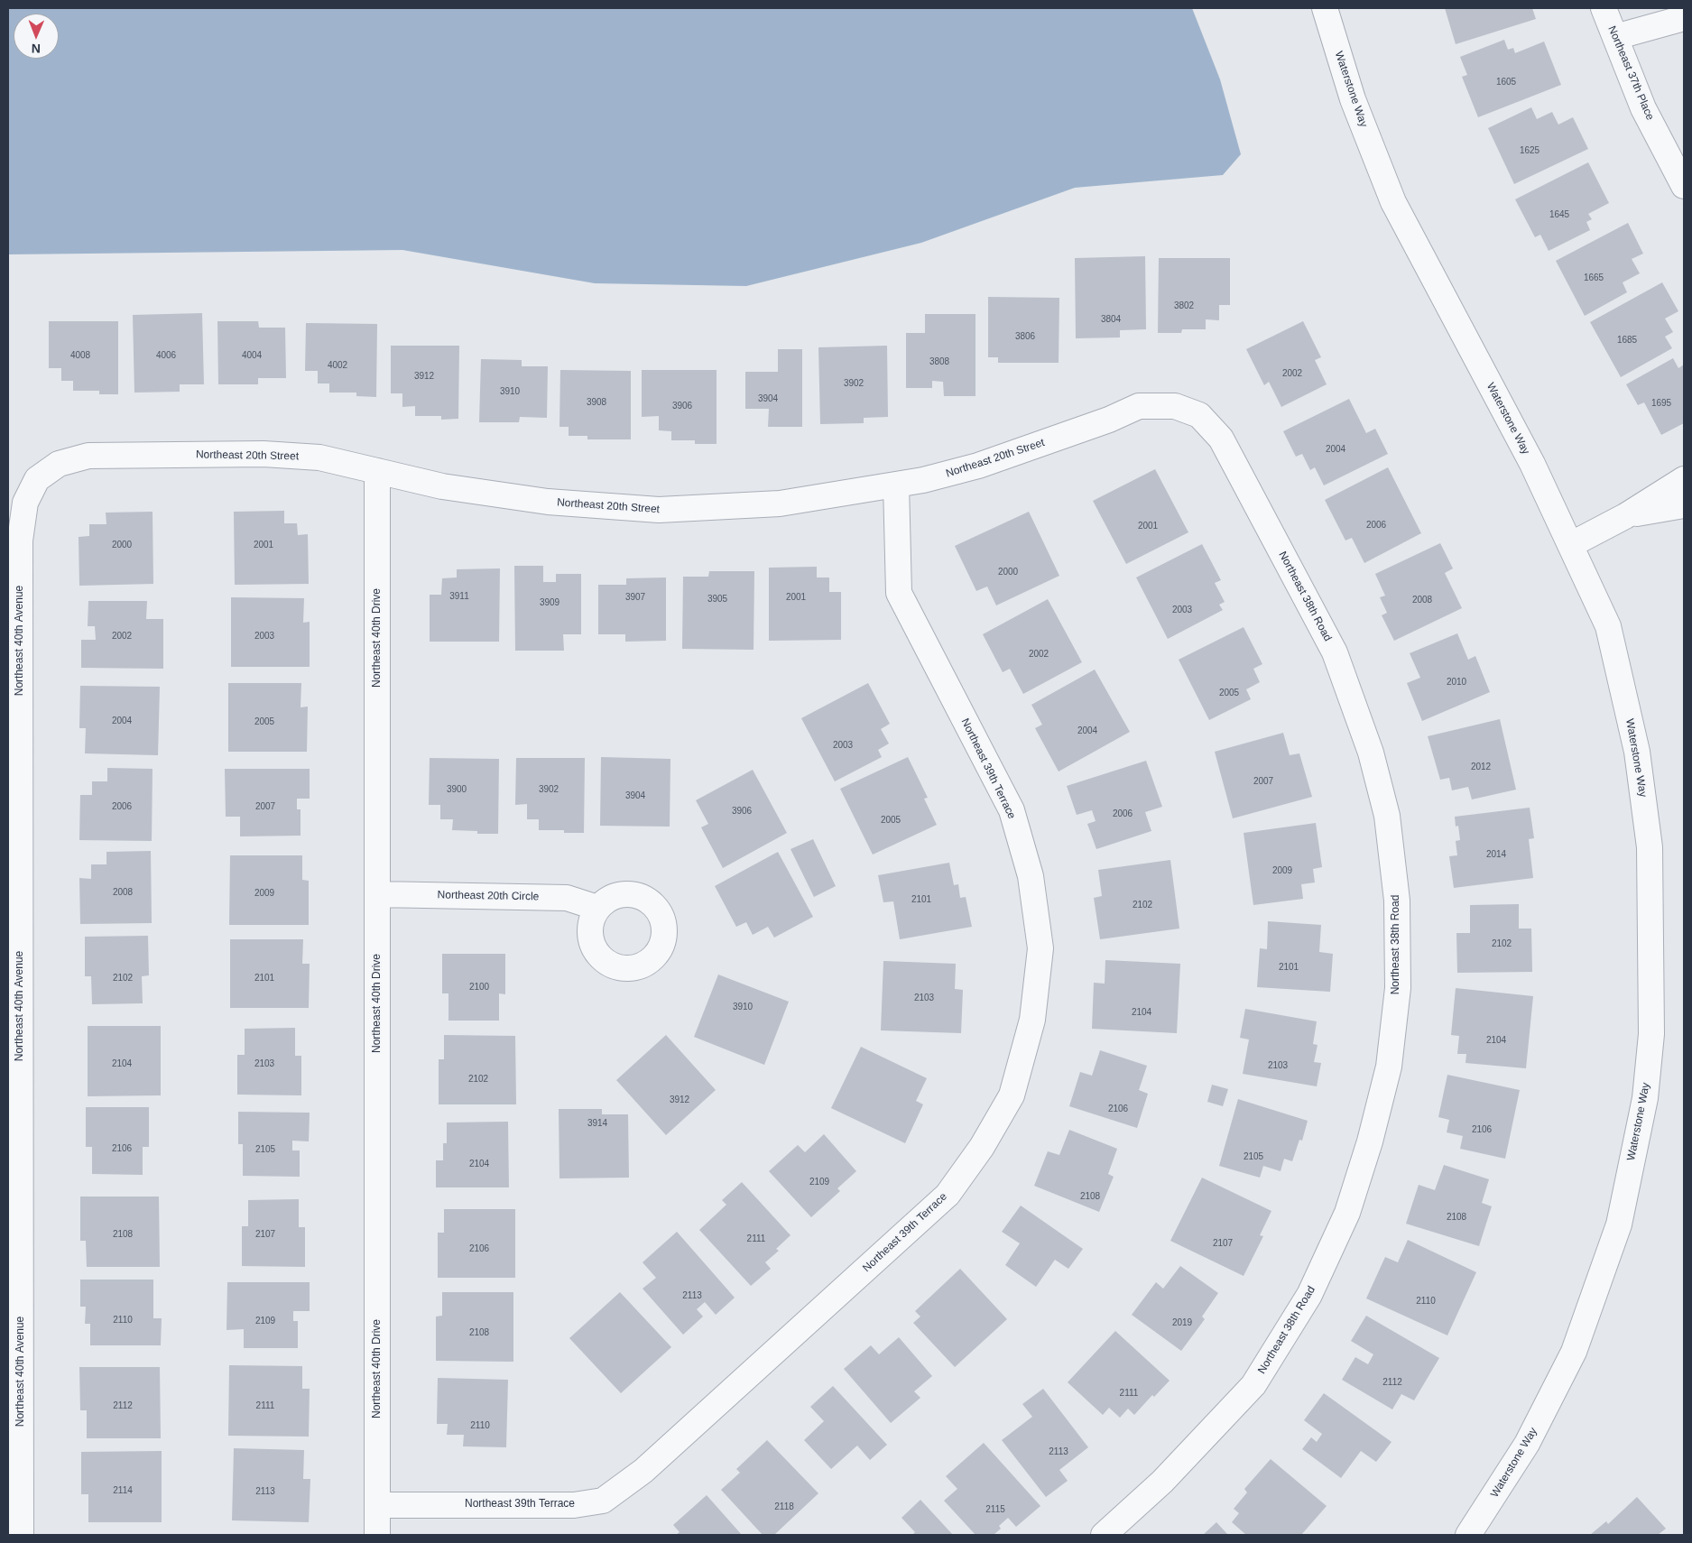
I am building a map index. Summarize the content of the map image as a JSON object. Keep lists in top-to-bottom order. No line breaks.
{"streets":{"street":["Northeast 37th Place","Waterstone Way","Northeast 20th Street","Northeast 38th Road","Northeast 40th Drive","Northeast 40th Avenue","Northeast 39th Terrace","Northeast 20th Circle"]},"crossings":[["Northeast 20th Street","Northeast 38th Road"],["Northeast 20th Street","Northeast 40th Drive"],["Northeast 20th Street","Northeast 40th Avenue"],["Northeast 20th Street","Northeast 39th Terrace"],["Northeast 40th Drive","Northeast 39th Terrace"],["Northeast 40th Drive","Northeast 20th Circle"]],"house_numbers":["1605","1625","1645","1665","3802","3804","3806","1685","4008","4006","4004","3808","4002","2002","3912","3902","3910","3904","3908","1695","3906","2004","2006","2001","2000","2001","2000","3911","3907","2001","3905","2008","3909","2003","2002","2003","2002","2010","2005","2004","2005","2004","2003","2012","2007","3900","3902","3904","2006","2007","3906","2006","2005","2014","2009","2008","2009","2101","2102","2102","2101","2102","2101","2100","2103","3910","2104","2104","2104","2103","2103","2102","3912","2106","3914","2106","2106","2105","2105","2104","2109","2108","2108","2108","2107","2111","2107","2106","2113","2110","2110","2109","2019","2108","2112","2111","2112","2111","2110","2113","2114","2113","2118","2115"],"north":"bottom"}
